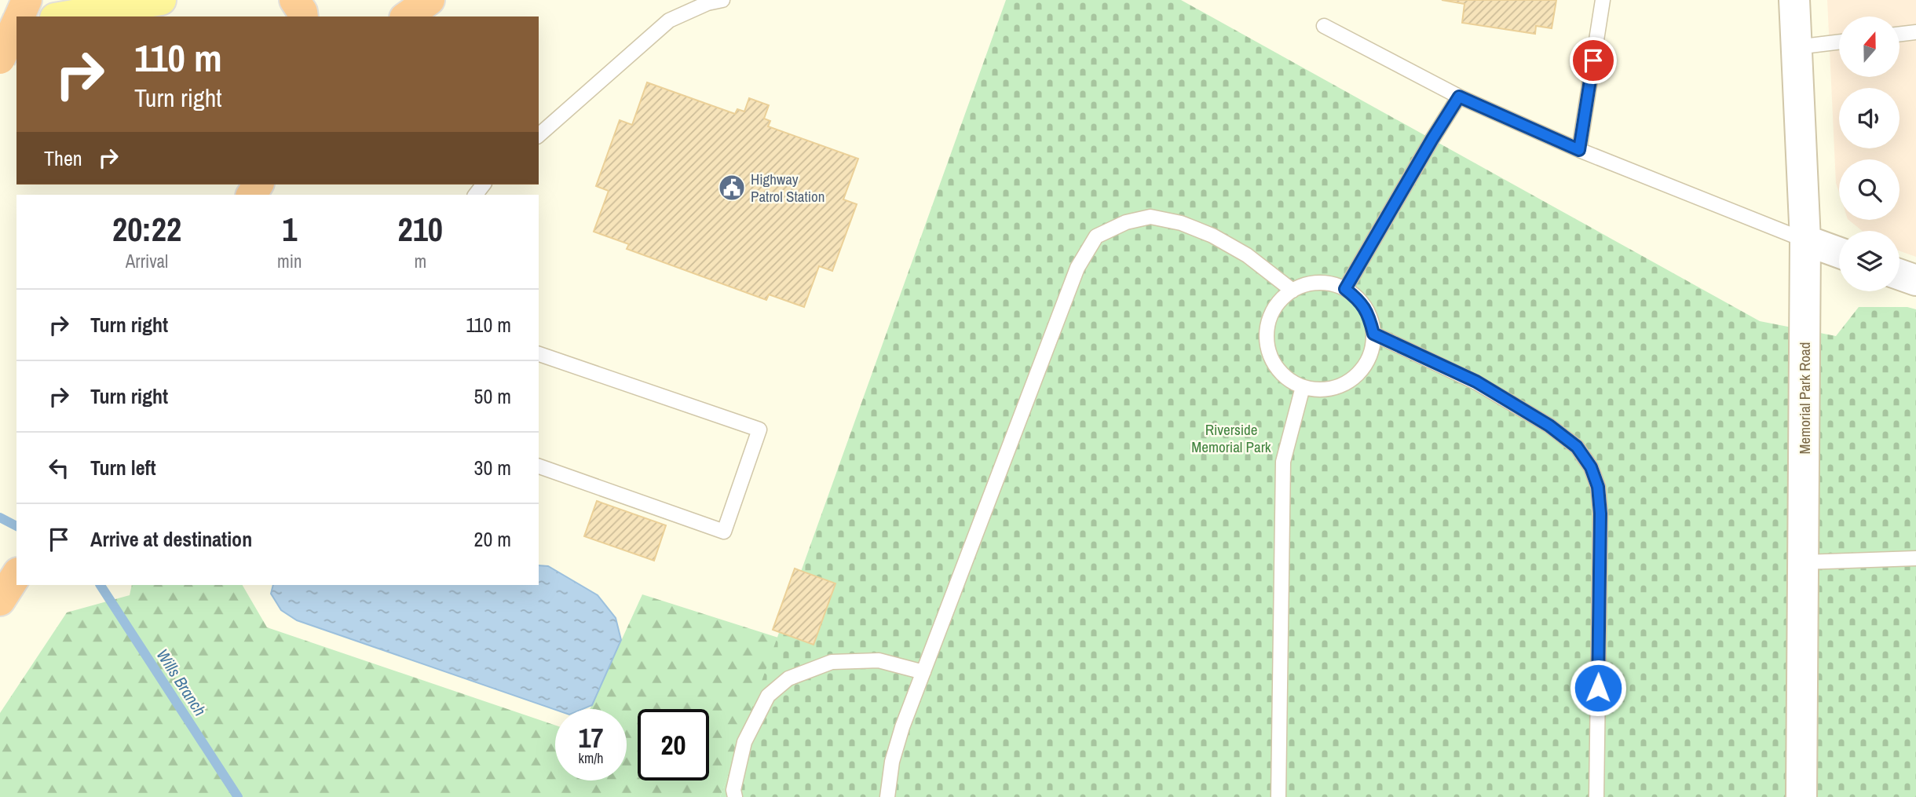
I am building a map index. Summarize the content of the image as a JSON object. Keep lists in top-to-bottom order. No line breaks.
{"streets":{"street":["Memorial Park Road"]},"water":["Wills Branch"],"parks":["Riverside Memorial Park"],"places":{"public building":["Highway Patrol Station"]},"north":"top","page":{"turn":["110 m","Turn right"],"then":"Then","eta":["20:22","Arrival","1","min","210","m"],"list":[{"name":"Turn right","value":"110 m"},{"name":"Turn right","value":"50 m"},{"name":"Turn left","value":"30 m"},{"name":"Arrive at destination","value":"20 m"}],"speed":"17 km/h","limit":"20"}}
